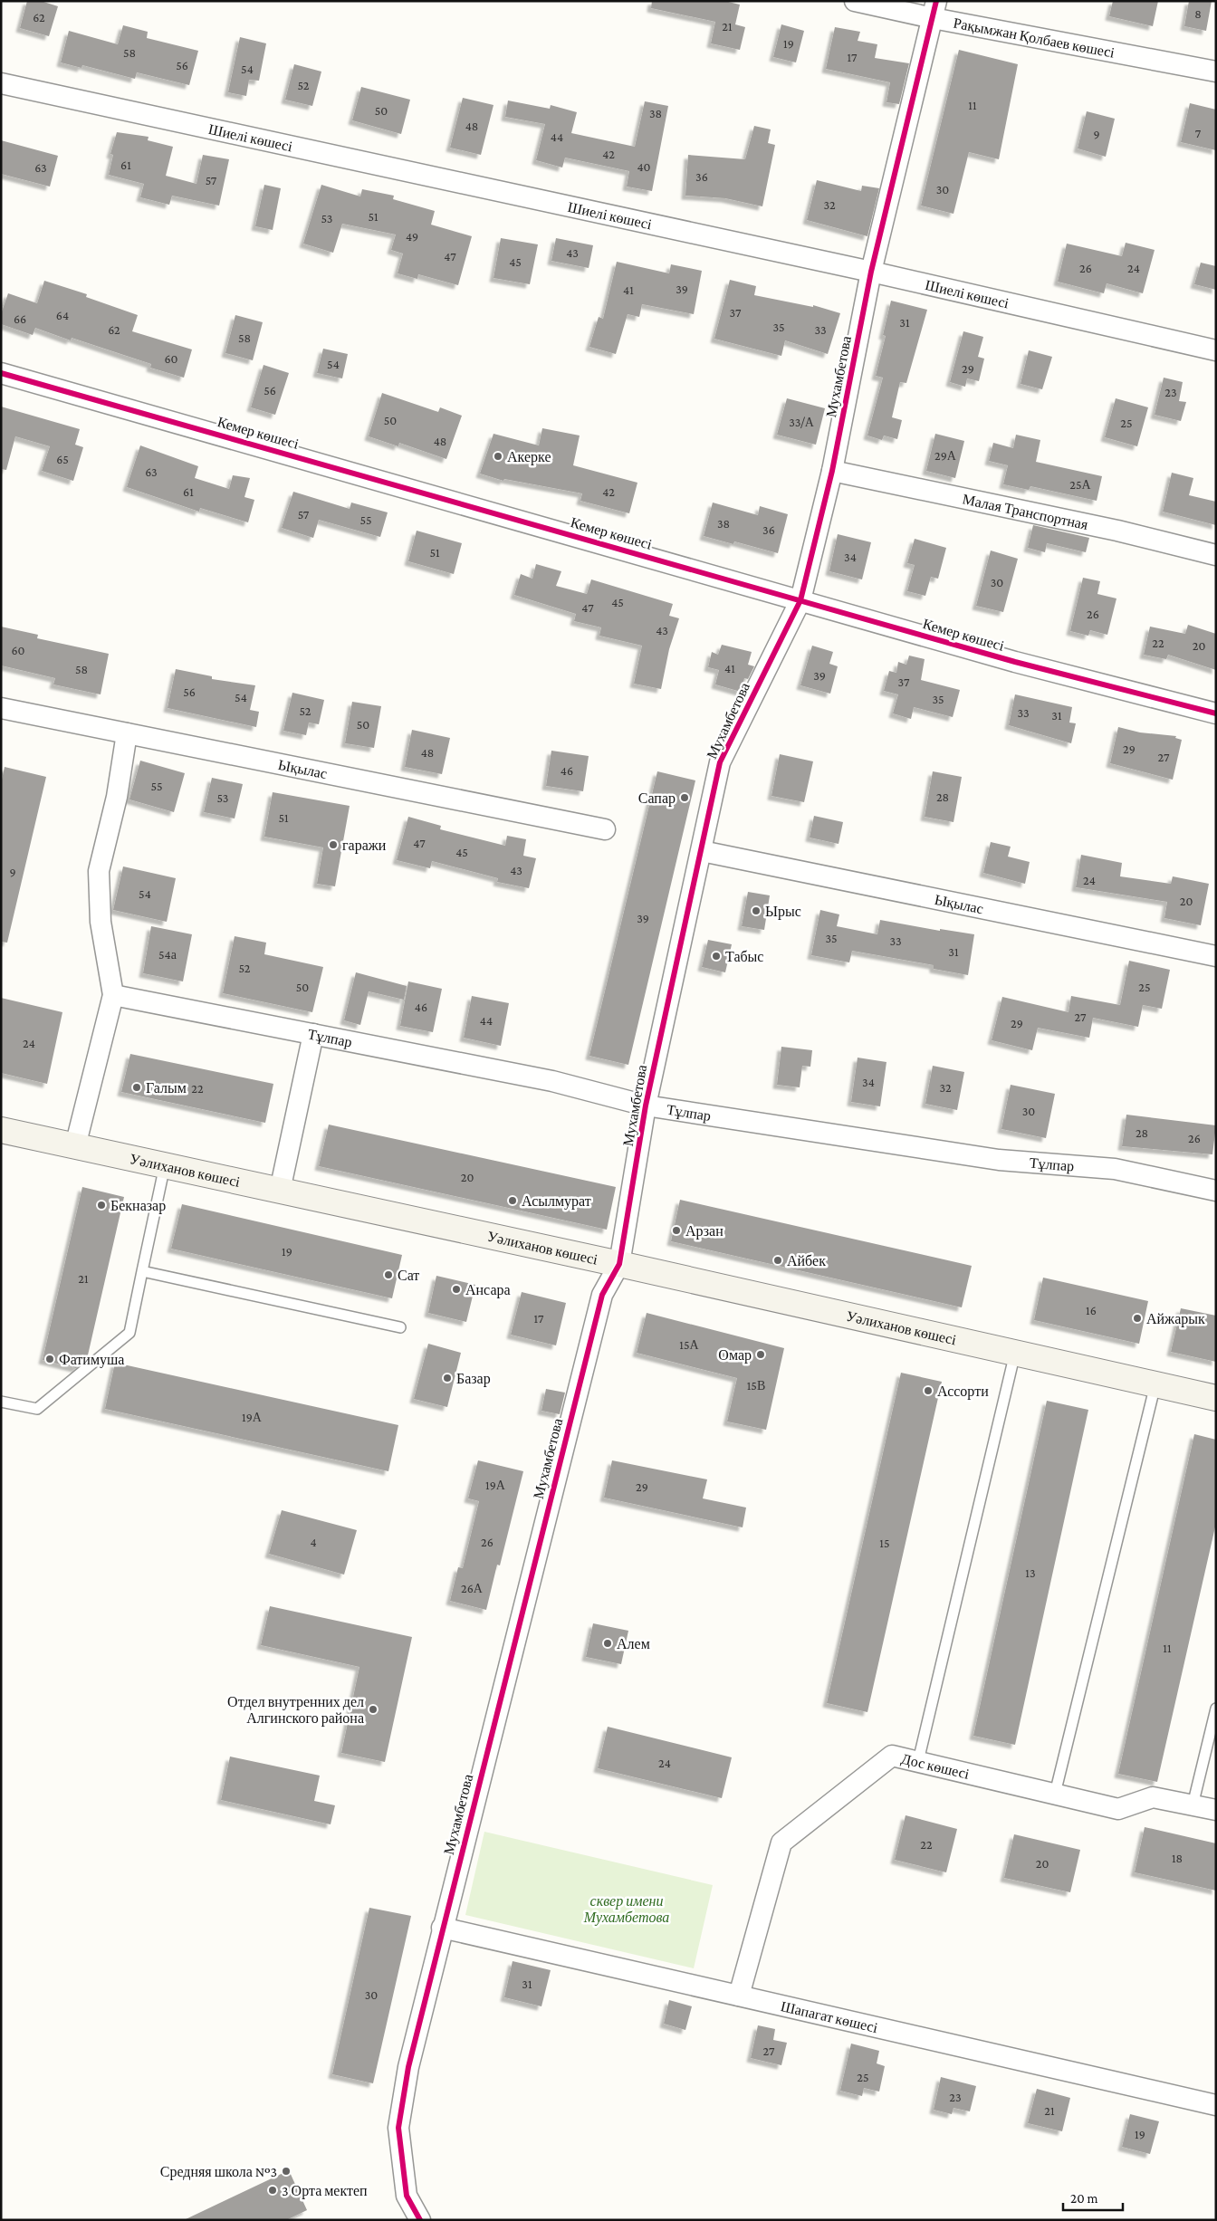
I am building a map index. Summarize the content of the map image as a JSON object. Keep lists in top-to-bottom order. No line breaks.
{"streets":{"street":["Рақымжан Қолбаев көшесі","Шиелі көшесі","Мухамбетова","Кемер көшесі","Малая Транспортная","Ықылас","Тұлпар","Уәлиханов көшесі","Дос көшесі","Шапагат көшесі"]},"crossings":[["Рақымжан Қолбаев көшесі","Мухамбетова"],["Шиелі көшесі","Мухамбетова"],["Мухамбетова","Кемер көшесі"],["Мухамбетова","Малая Транспортная"],["Мухамбетова","Ықылас"],["Мухамбетова","Тұлпар"],["Мухамбетова","Уәлиханов көшесі"],["Мухамбетова","Шапагат көшесі"],["Дос көшесі","Шапагат көшесі"]],"parks":["сквер имени Мухамбетова"],"places":["Акерке","Сапар","гаражи","Ырыс","Табыс","Галым","Асылмурат","Бекназар","Арзан","Айбек","Сат","Ансара","Айжарык","Омар","Фатимуша","Базар","Ассорти","Алем","Отдел внутренних дел Алгинского района","Средняя школа №3","3 Орта мектеп"],"house_numbers":["8","62","21","19","58","17","56","54","52","11","50","38","48","7","9","44","42","61","40","63","36","57","30","32","51","53","49","43","47","45","26","24","39","41","37","64","66","31","35","62","33","58","60","54","29","56","23","50","33/А","25","48","29А","65","63","25А","61","42","57","55","38","36","51","34","30","45","47","26","43","22","20","60","41","58","39","37","56","54","35","52","33","31","50","29","48","27","46","55","28","53","51","47","45","43","9","24","54","20","39","35","33","31","54а","52","50","25","46","27","44","29","24","34","32","22","30","28","26","20","19","21","16","17","15А","15В","19А","19А","29","4","26","15","13","26А","11","24","22","18","20","31","30","27","25","23","21","19"],"scale_bar":"20 m"}
